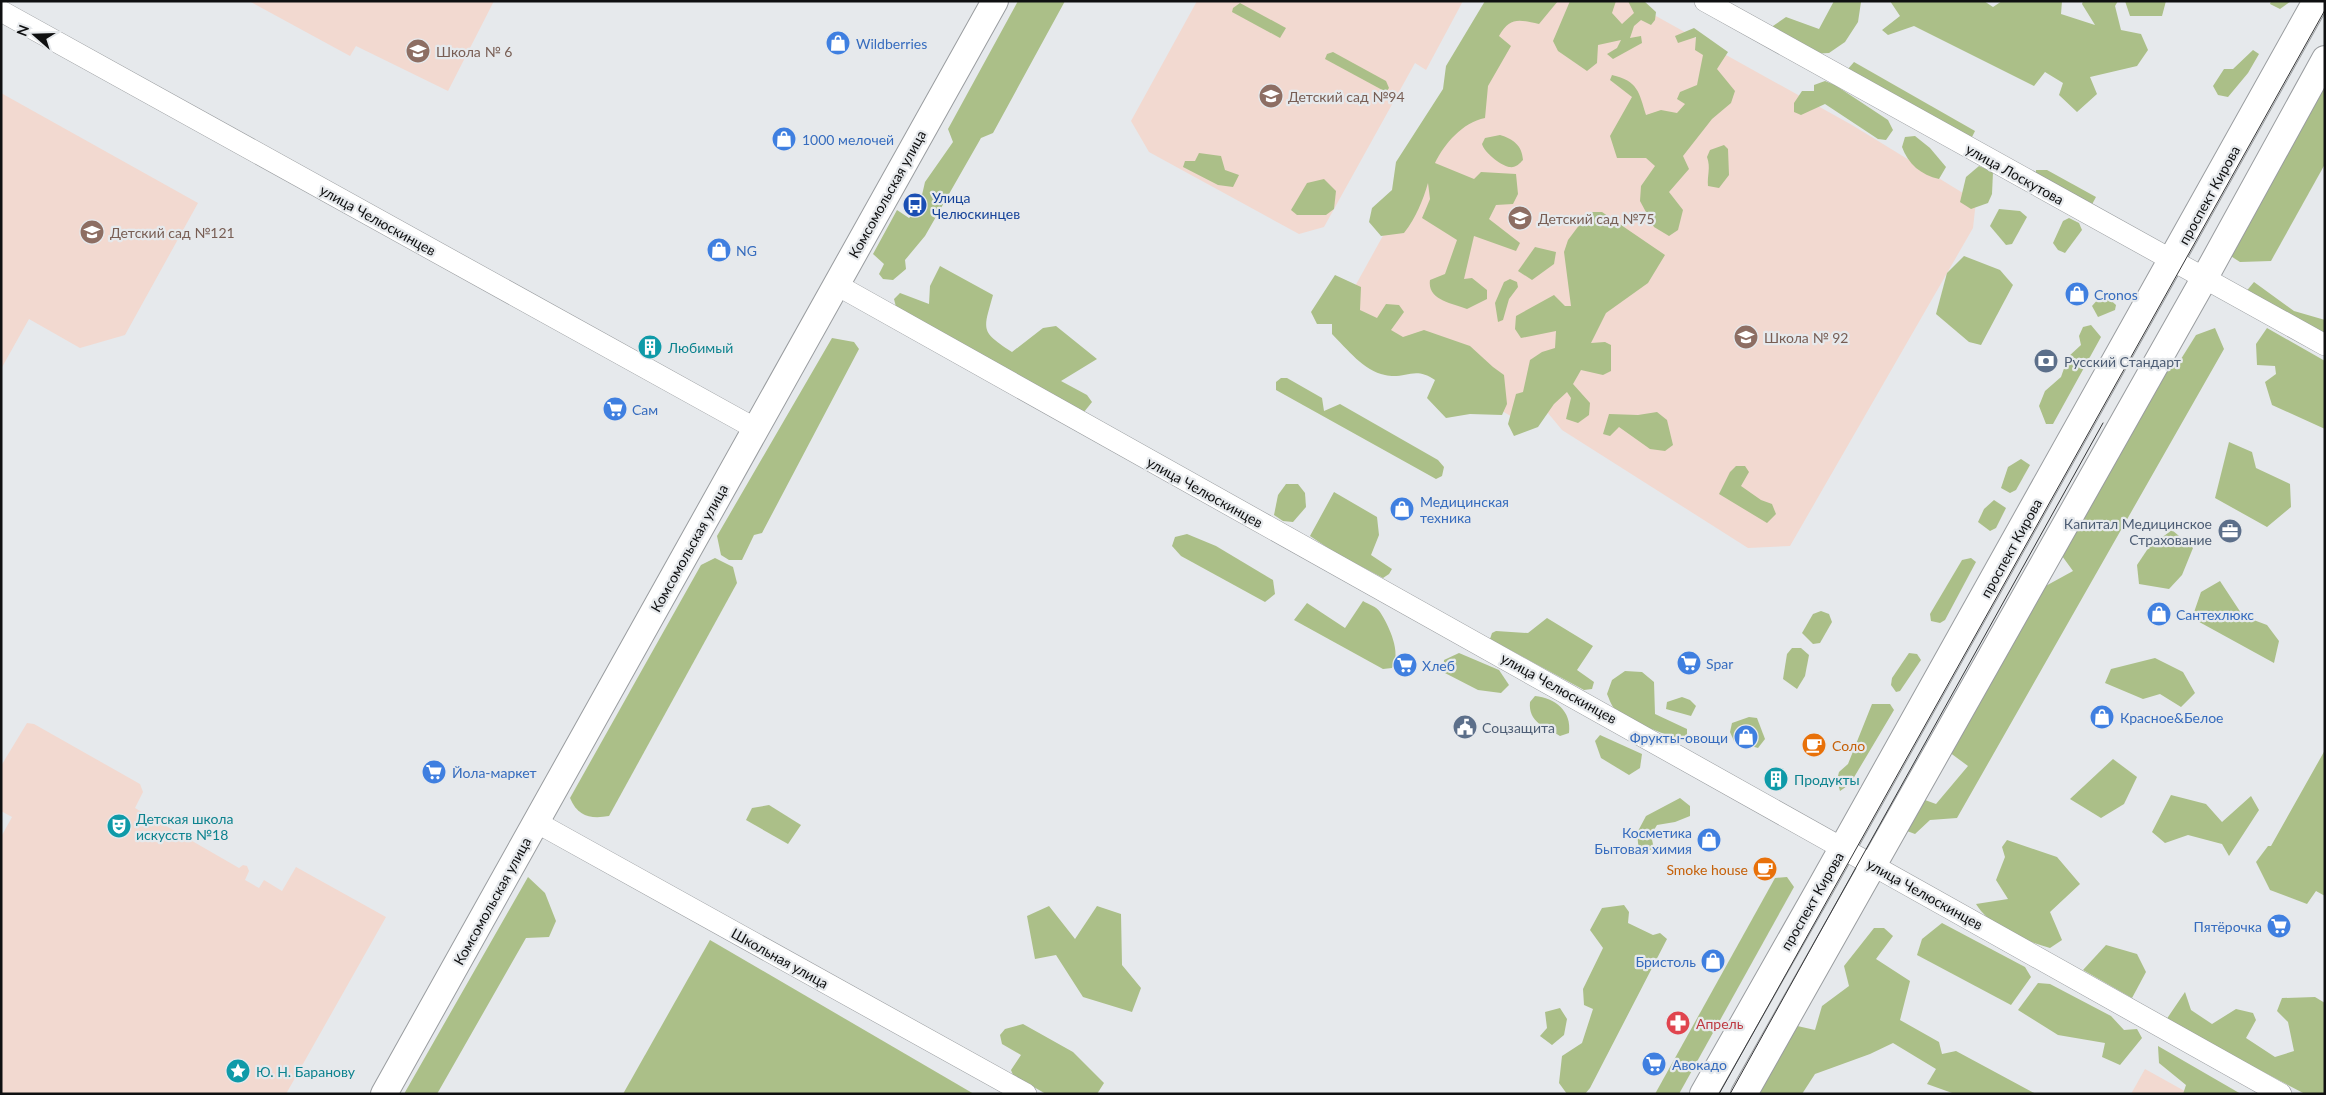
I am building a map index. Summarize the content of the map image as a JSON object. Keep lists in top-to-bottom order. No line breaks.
{"streets":{"street":["улица Лоскутова","Комсомольская улица","проспект Кирова","улица Челюскинцев","Школьная улица"]},"crossings":[["улица Лоскутова","проспект Кирова"],["Комсомольская улица","улица Челюскинцев"],["Комсомольская улица","Школьная улица"],["проспект Кирова","улица Челюскинцев"]],"places":{"shop":["Wildberries","1000 мелочей","NG","Cronos","Медицинская техника","Сантехлюкс","Красное&Белое","Фрукты-овощи","Косметика Бытовая химия","Бристоль"],"school or university":["Школа № 6","Детский сад №94","Детский сад №75","Детский сад №121","Школа № 92"],"bus stop":["Улица Челюскинцев"],"building":["Любимый","Продукты"],"bank":["Русский Стандарт"],"supermarket":["Сам","Spar","Хлеб","Йола-маркет","Пятёрочка","Авокадо"],"office":["Капитал Медицинское Страхование"],"public building":["Соцзащита"],"cafe":["Соло","Smoke house"],"theatre":["Детская школа искусств №18"],"pharmacy":["Апрель"],"place":["Ю. Н. Баранову"]},"north":"left"}
